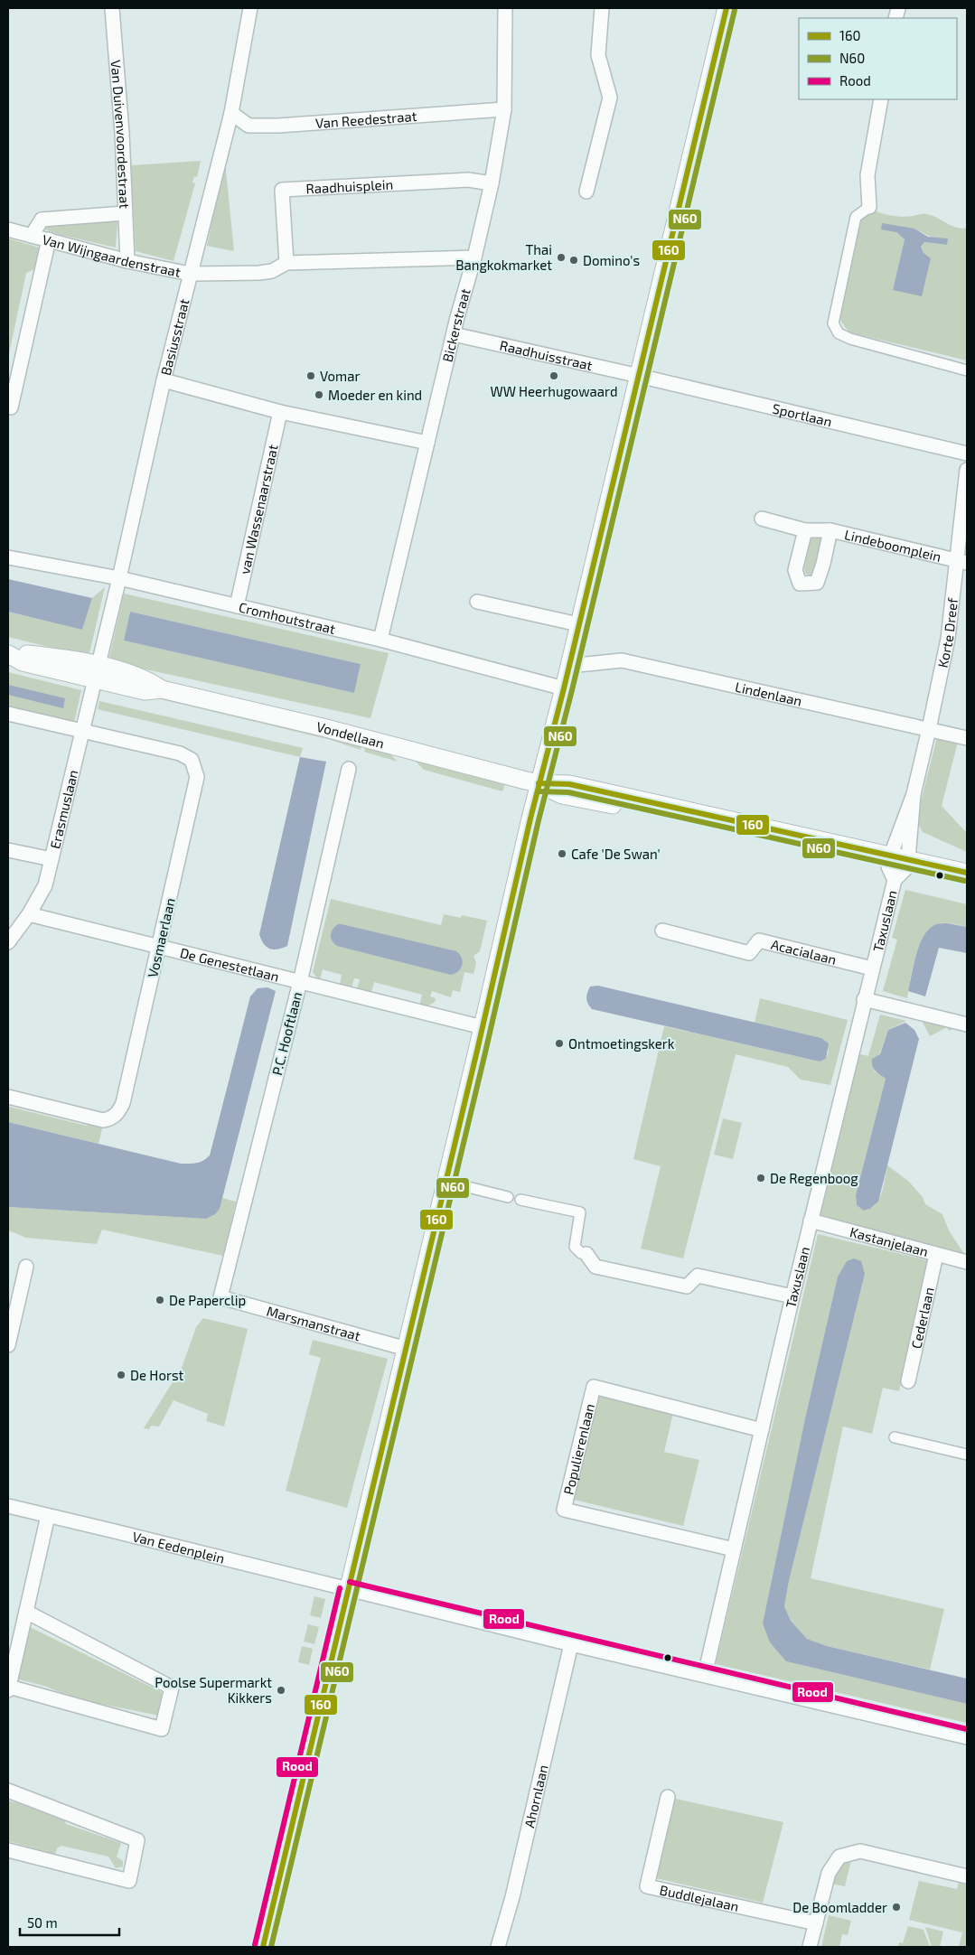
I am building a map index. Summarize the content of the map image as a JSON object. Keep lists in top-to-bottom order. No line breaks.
{"streets":{"street":["Van Reedestraat","Van Duivenvoordestraat","Raadhuisplein","Van Wijngaardenstraat","Bickerstraat","Basiusstraat","Raadhuisstraat","Sportlaan","van Wassenaarstraat","Lindeboomplein","Cromhoutstraat","Korte Dreef","Lindenlaan","Vondellaan","Erasmuslaan","Taxuslaan","Vosmaerlaan","Acacialaan","De Genestetlaan","P.C. Hooftlaan","Kastanjelaan","Cederlaan","Marsmanstraat","Populierenlaan","Van Eedenplein","Ahornlaan","Buddlejalaan"]},"crossings":[["Van Reedestraat","Bickerstraat"],["Van Reedestraat","Basiusstraat"],["Van Duivenvoordestraat","Van Wijngaardenstraat"],["Raadhuisplein","Bickerstraat"],["Van Wijngaardenstraat","Basiusstraat"],["Bickerstraat","Raadhuisstraat"],["Bickerstraat","Cromhoutstraat"],["Basiusstraat","Cromhoutstraat"],["Basiusstraat","Vondellaan"],["Basiusstraat","Erasmuslaan"],["Raadhuisstraat","Sportlaan"],["van Wassenaarstraat","Cromhoutstraat"],["Lindeboomplein","Korte Dreef"],["Korte Dreef","Lindenlaan"],["Korte Dreef","Vondellaan"],["Korte Dreef","Taxuslaan"],["Vondellaan","Erasmuslaan"],["Vondellaan","Taxuslaan"],["Erasmuslaan","Vosmaerlaan"],["Erasmuslaan","De Genestetlaan"],["Taxuslaan","Acacialaan"],["Taxuslaan","Kastanjelaan"],["Taxuslaan","Populierenlaan"],["Taxuslaan","Van Eedenplein"],["Vosmaerlaan","De Genestetlaan"],["De Genestetlaan","P.C. Hooftlaan"],["P.C. Hooftlaan","Marsmanstraat"],["Kastanjelaan","Cederlaan"],["Van Eedenplein","Ahornlaan"]],"places":["Thai Bangkokmarket","Domino's","Vomar","WW Heerhugowaard","Moeder en kind","Cafe 'De Swan'","Ontmoetingskerk","De Regenboog","De Paperclip","De Horst","Poolse Supermarkt Kikkers","De Boomladder"],"lines":["transit line 160","transit line N60","transit line Rood"],"legend":["160","N60","Rood"],"scale_bar":"50 m"}
